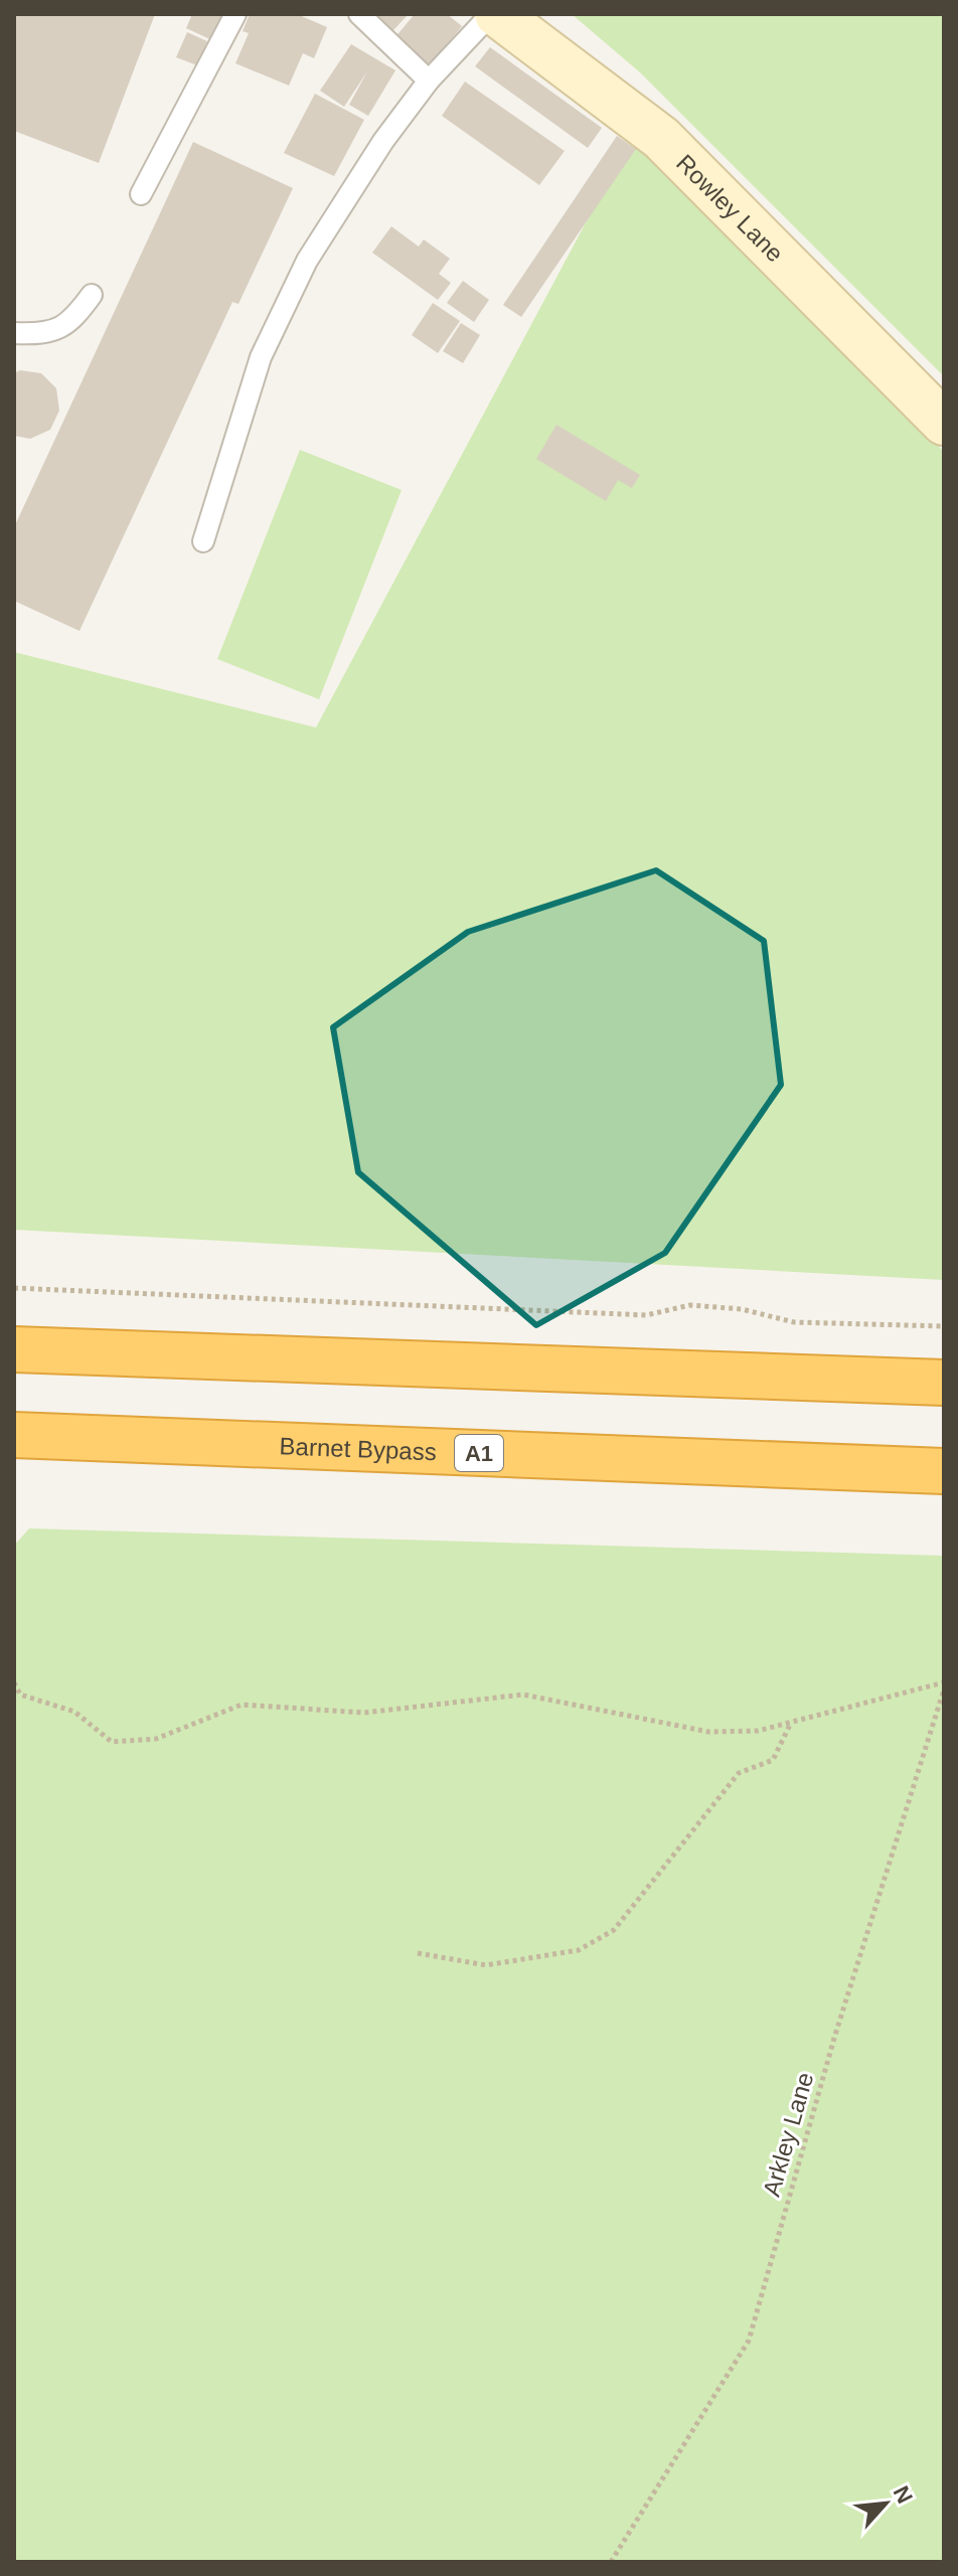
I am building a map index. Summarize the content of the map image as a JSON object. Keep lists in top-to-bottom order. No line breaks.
{"streets":{"highway":["Barnet Bypass","A1"],"street":["Rowley Lane"],"path":["Arkley Lane"]},"north":"top right"}
